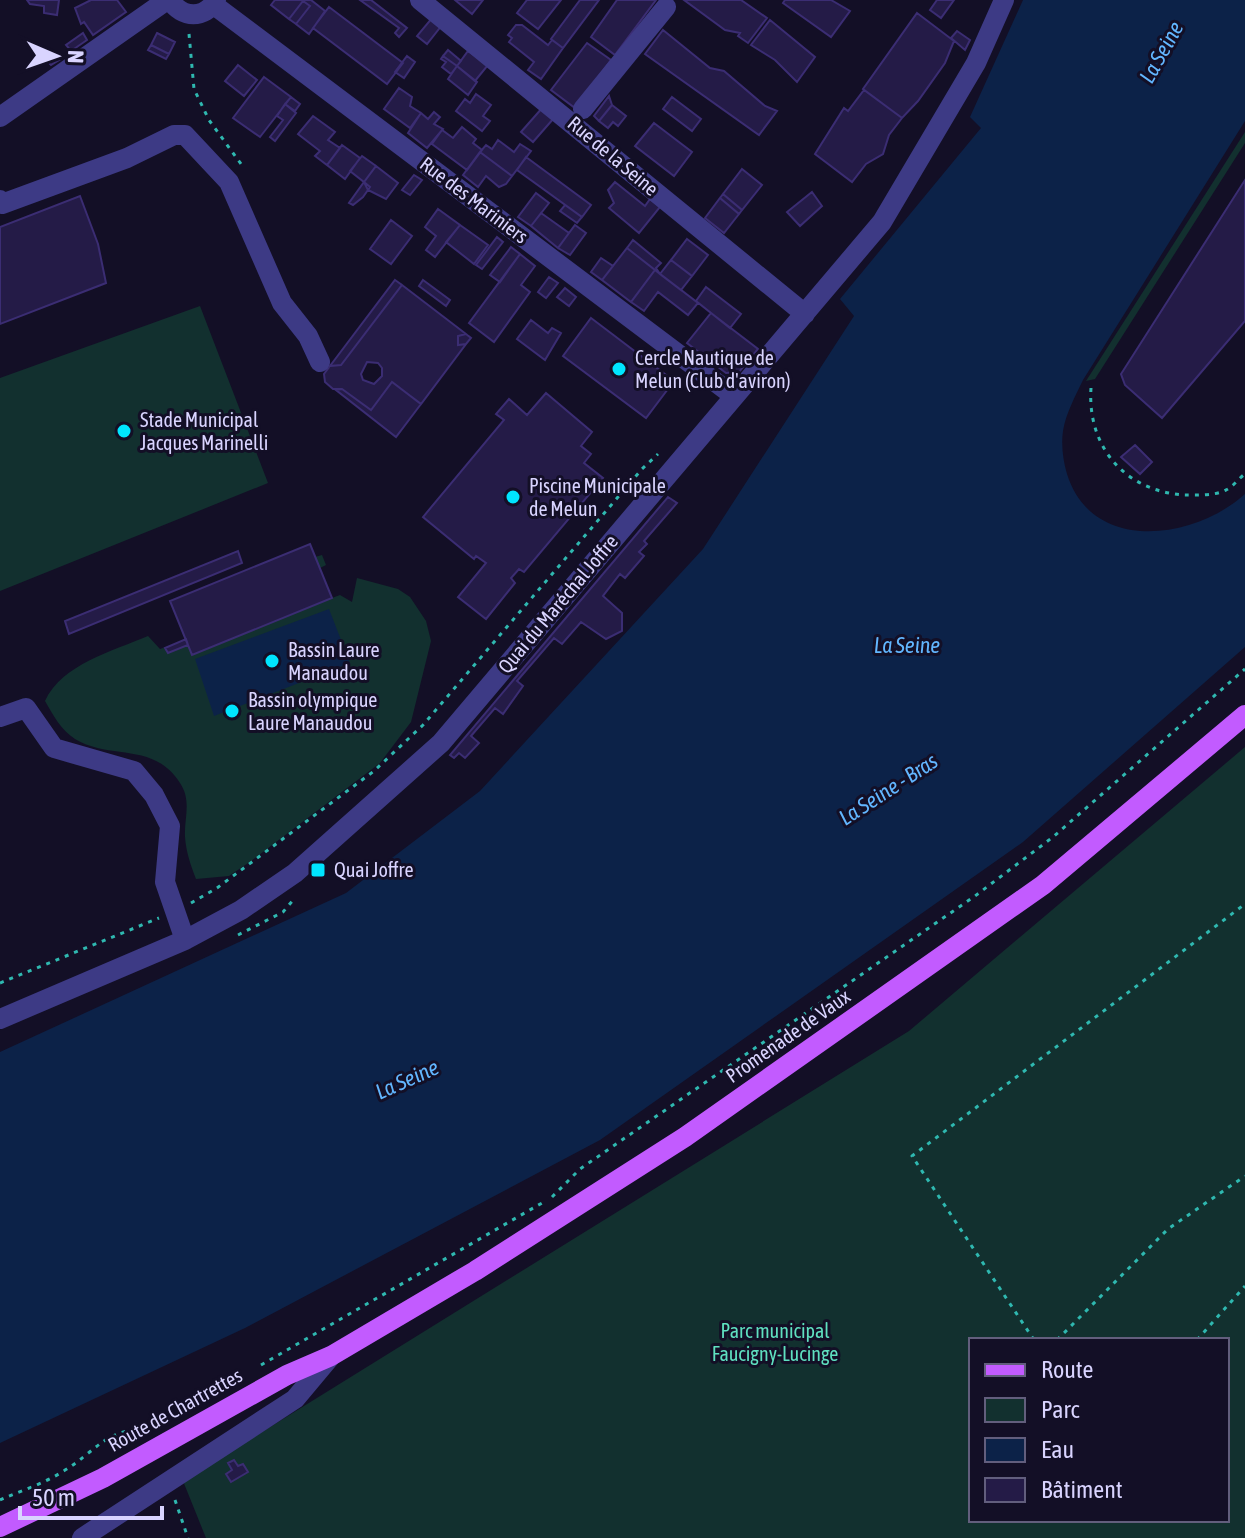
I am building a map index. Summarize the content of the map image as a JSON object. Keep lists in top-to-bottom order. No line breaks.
{"streets":{"main road":["Promenade de Vaux","Route de Chartrettes"],"street":["Rue de la Seine","Rue des Mariniers","Quai du Maréchal Joffre"]},"crossings":[["Rue de la Seine","Quai du Maréchal Joffre"],["Rue des Mariniers","Quai du Maréchal Joffre"],["Promenade de Vaux","Route de Chartrettes"]],"water":["La Seine","La Seine - Bras"],"parks":["Parc municipal Faucigny-Lucinge"],"places":{"other":["Cercle Nautique de Melun (Club d'aviron)","Stade Municipal Jacques Marinelli","Piscine Municipale de Melun","Bassin Laure Manaudou","Bassin olympique Laure Manaudou"],"transit":["Quai Joffre"]},"legend":["Route","Parc","Eau","Bâtiment"],"scale_bar":"50 m","north":"right"}
